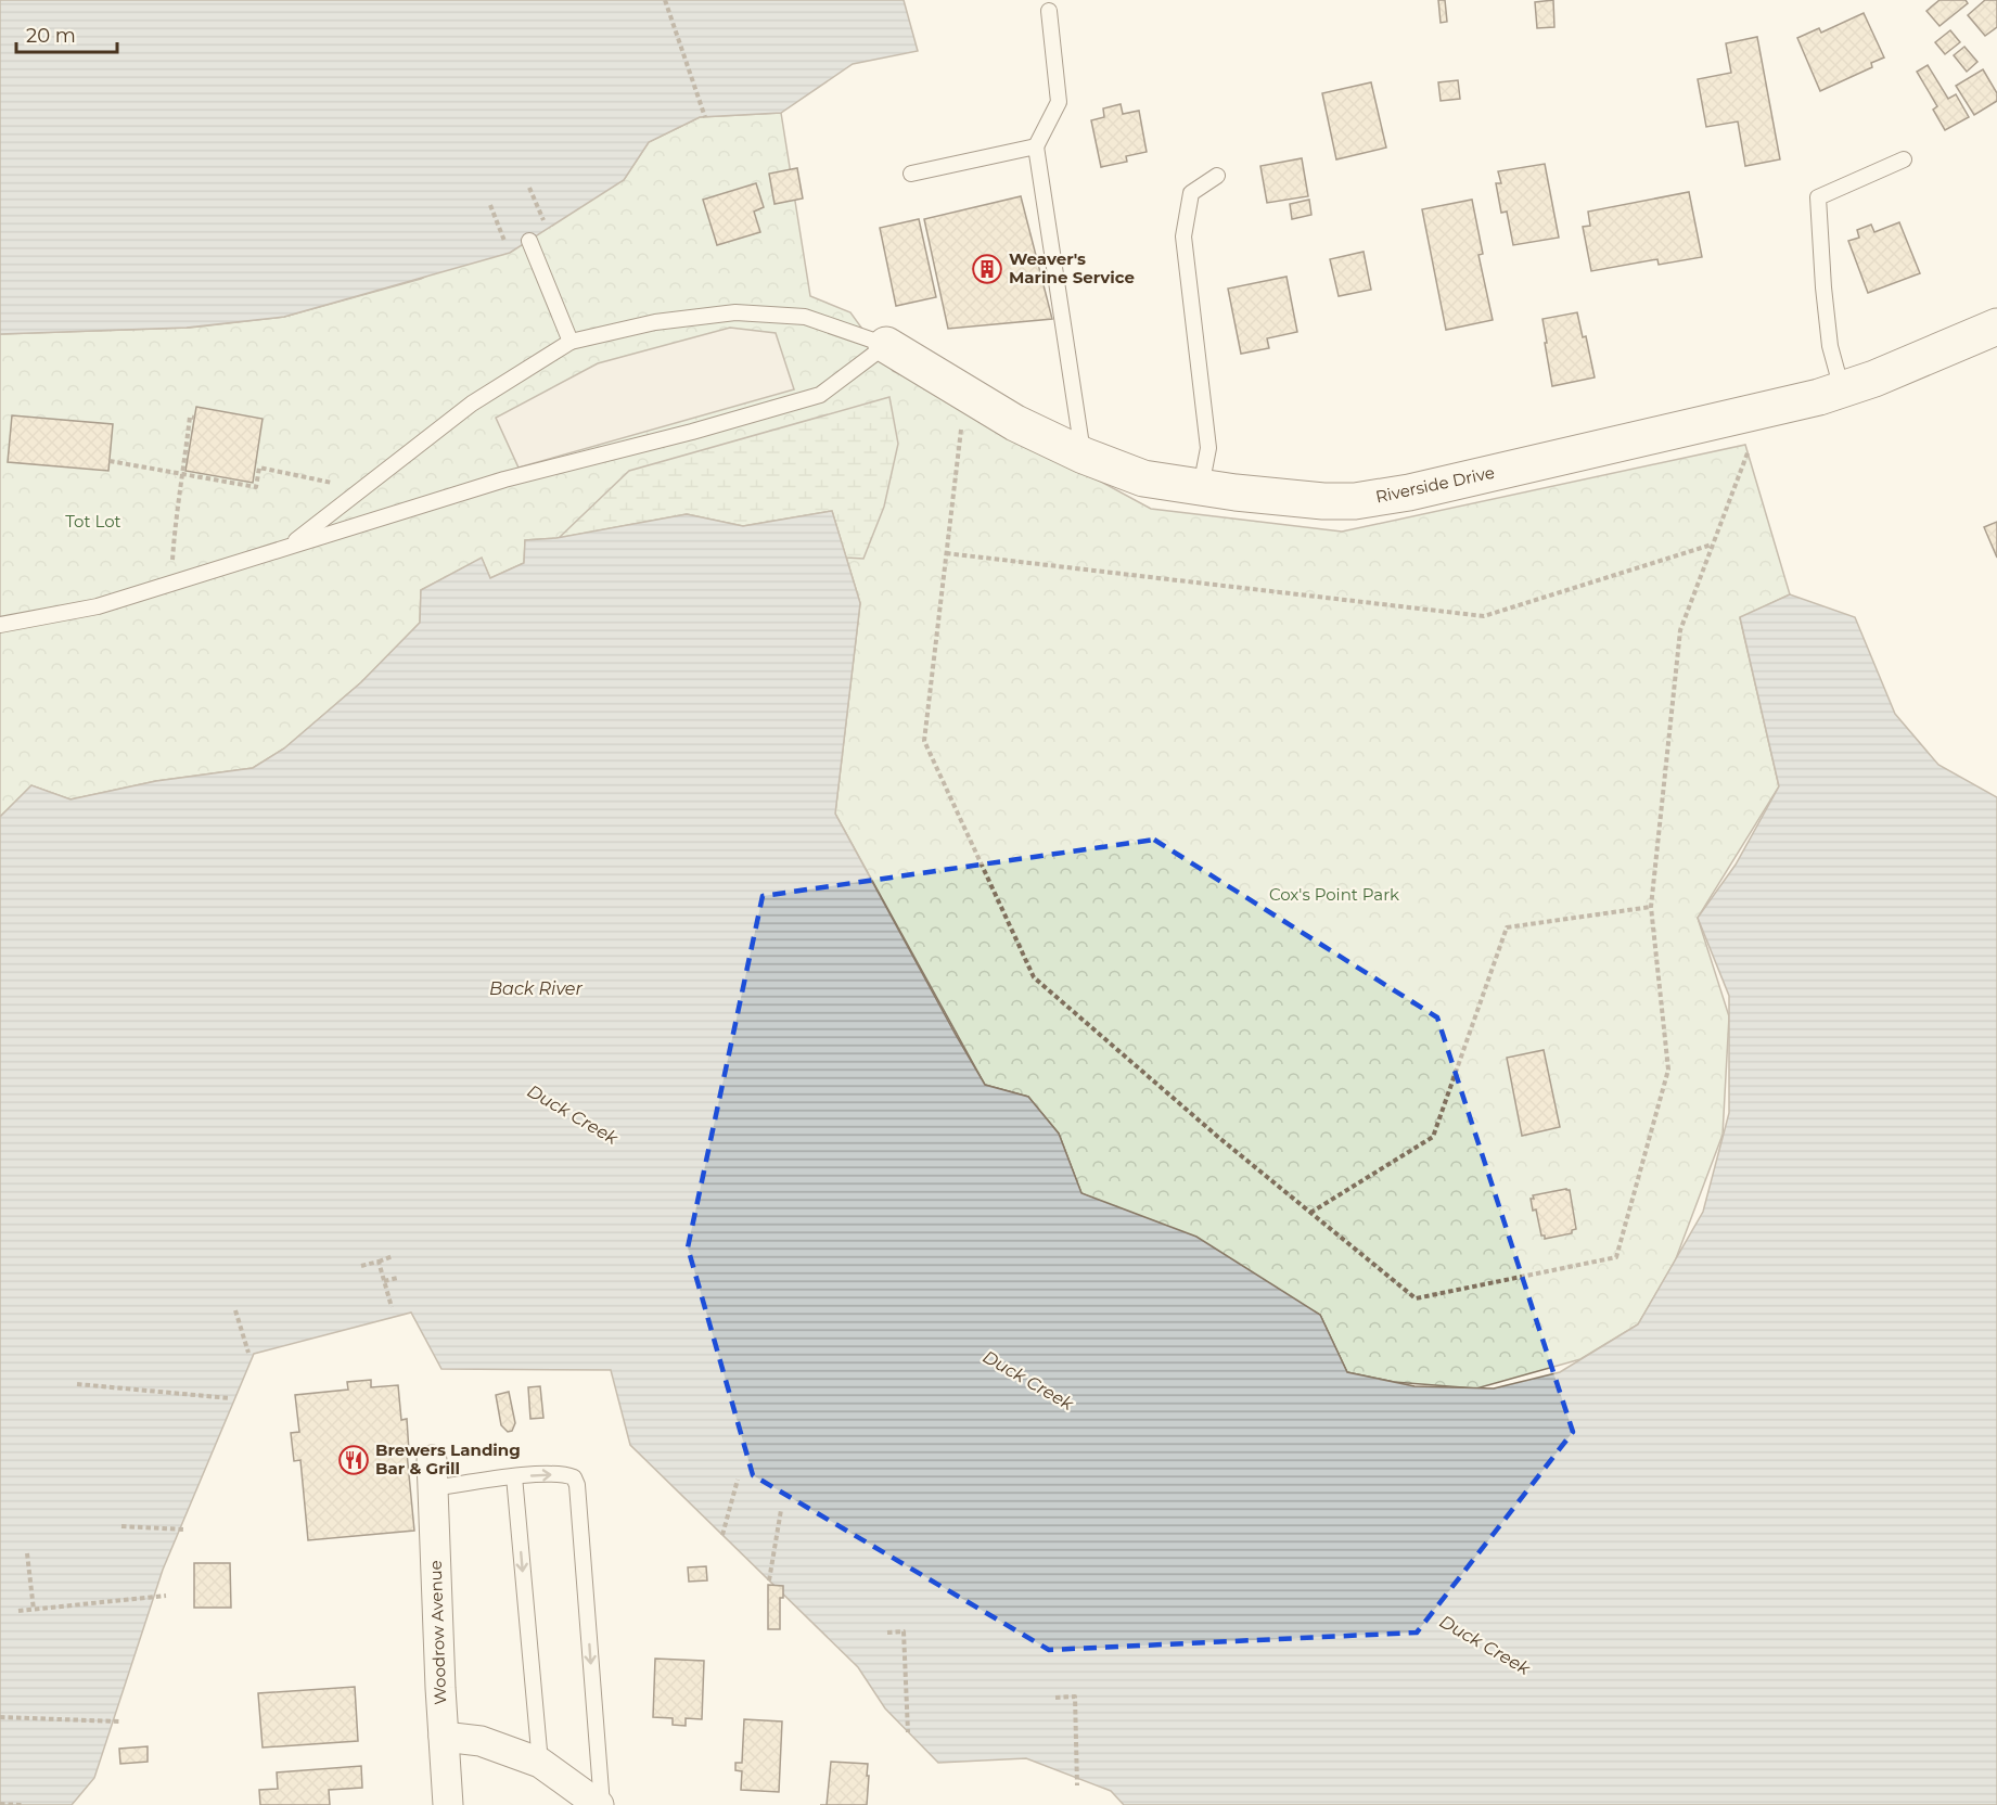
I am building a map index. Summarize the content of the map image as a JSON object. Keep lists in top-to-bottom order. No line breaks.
{"streets":{"street":["Riverside Drive","Woodrow Avenue"]},"water":["Back River","Duck Creek"],"parks":["Tot Lot","Cox's Point Park"],"places":{"building":["Weaver's Marine Service"],"restaurant":["Brewers Landing Bar & Grill"]},"scale_bar":"20 m"}
